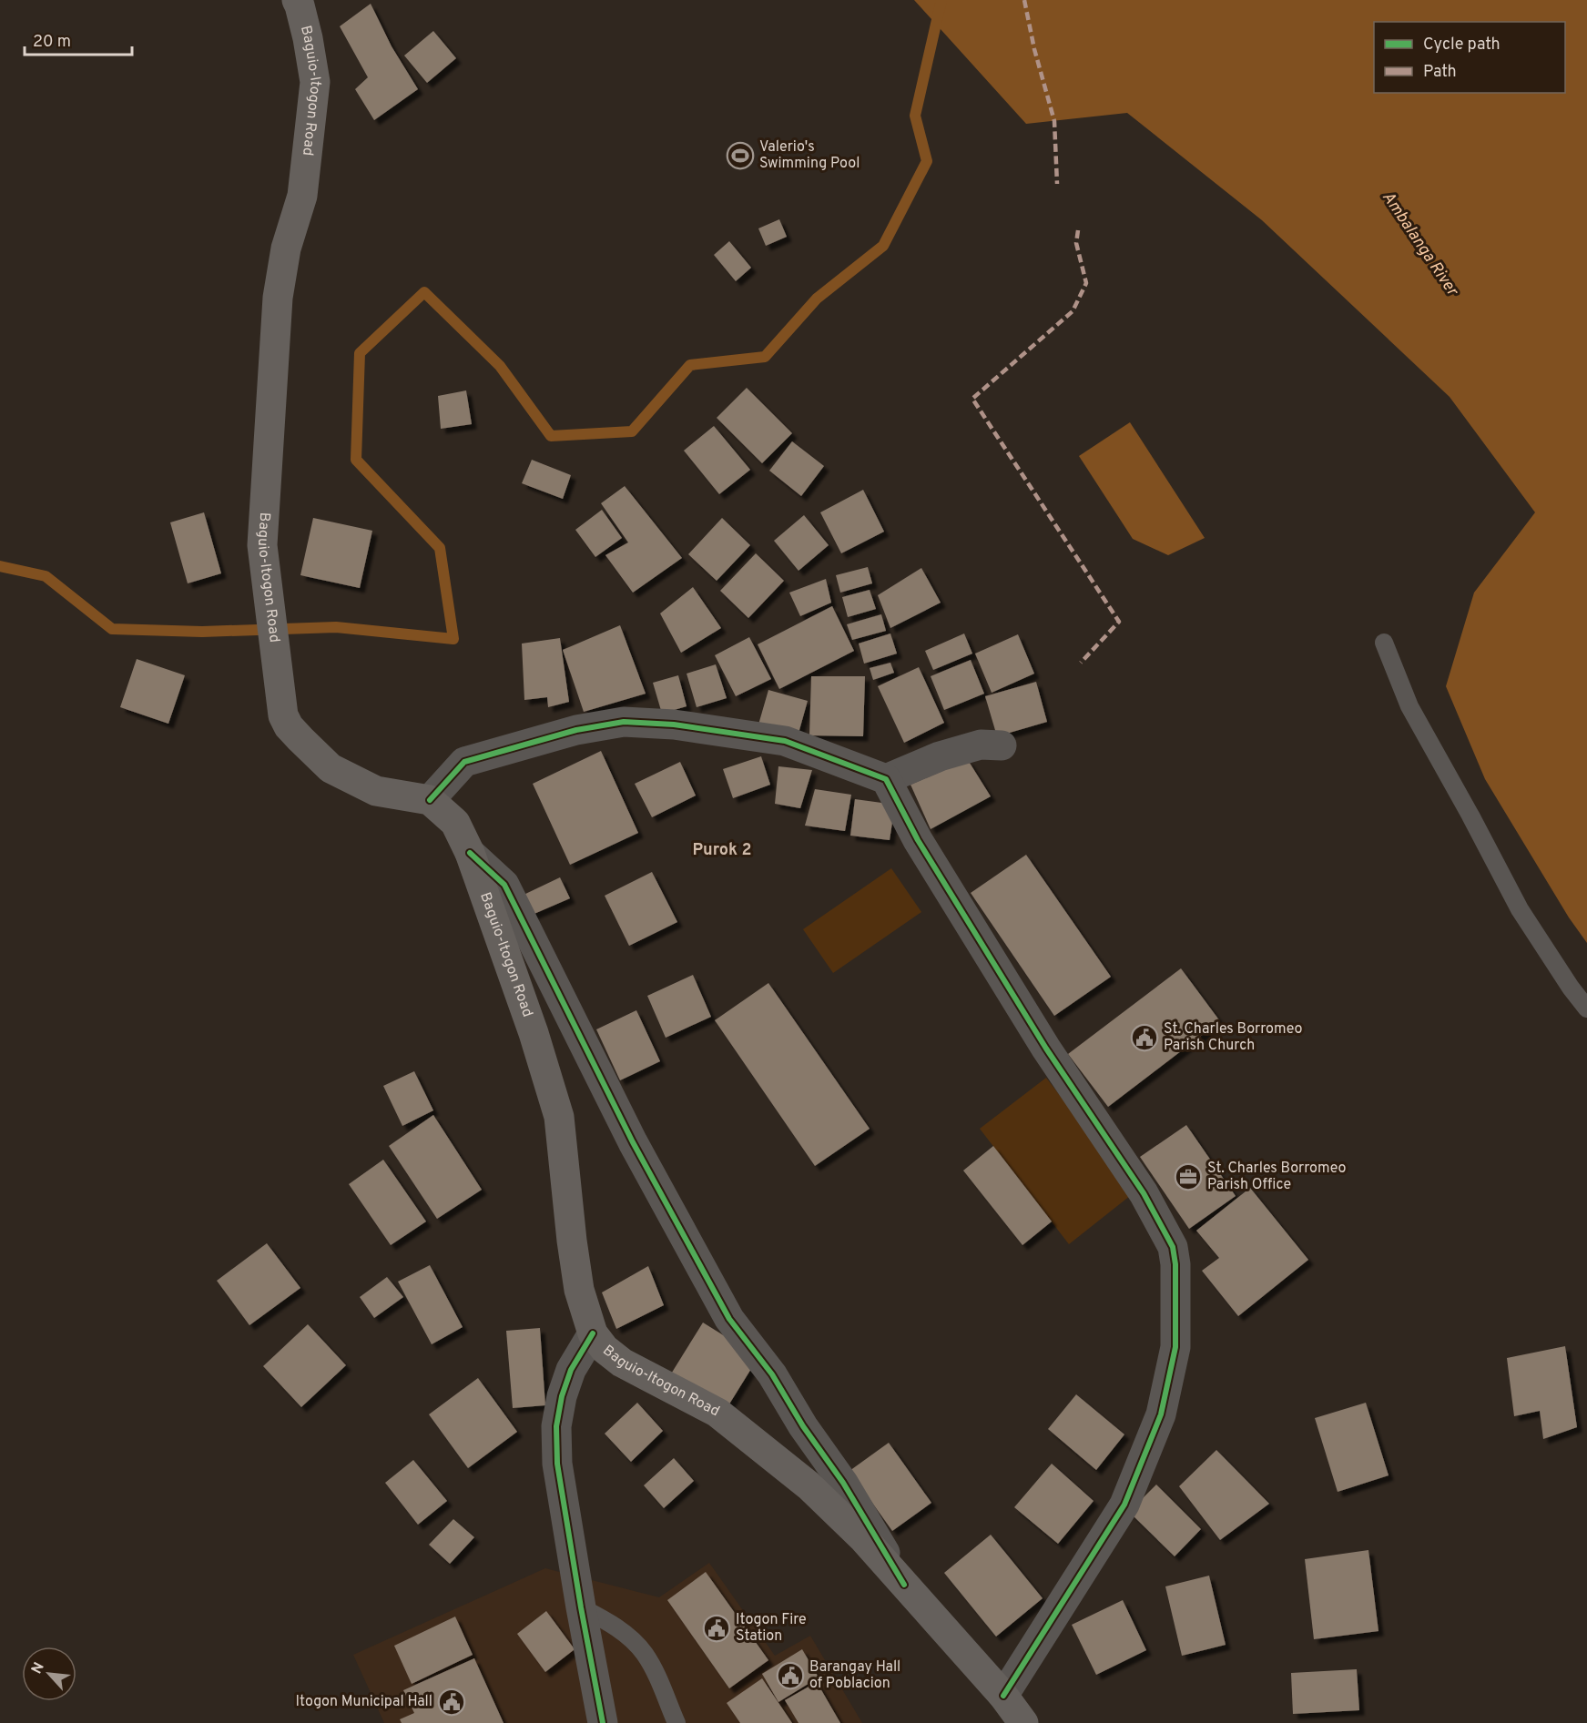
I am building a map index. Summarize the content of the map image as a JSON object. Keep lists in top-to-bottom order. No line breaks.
{"streets":{"main road":["Baguio-Itogon Road"]},"districts":["Purok 2"],"water":["Ambalanga River"],"places":{"sports":["Valerio's Swimming Pool"],"public building":["St. Charles Borromeo Parish Church","Itogon Fire Station","Barangay Hall of Poblacion","Itogon Municipal Hall"],"office":["St. Charles Borromeo Parish Office"]},"legend":["Cycle path","Path"],"scale_bar":"20 m","north":"top left"}
